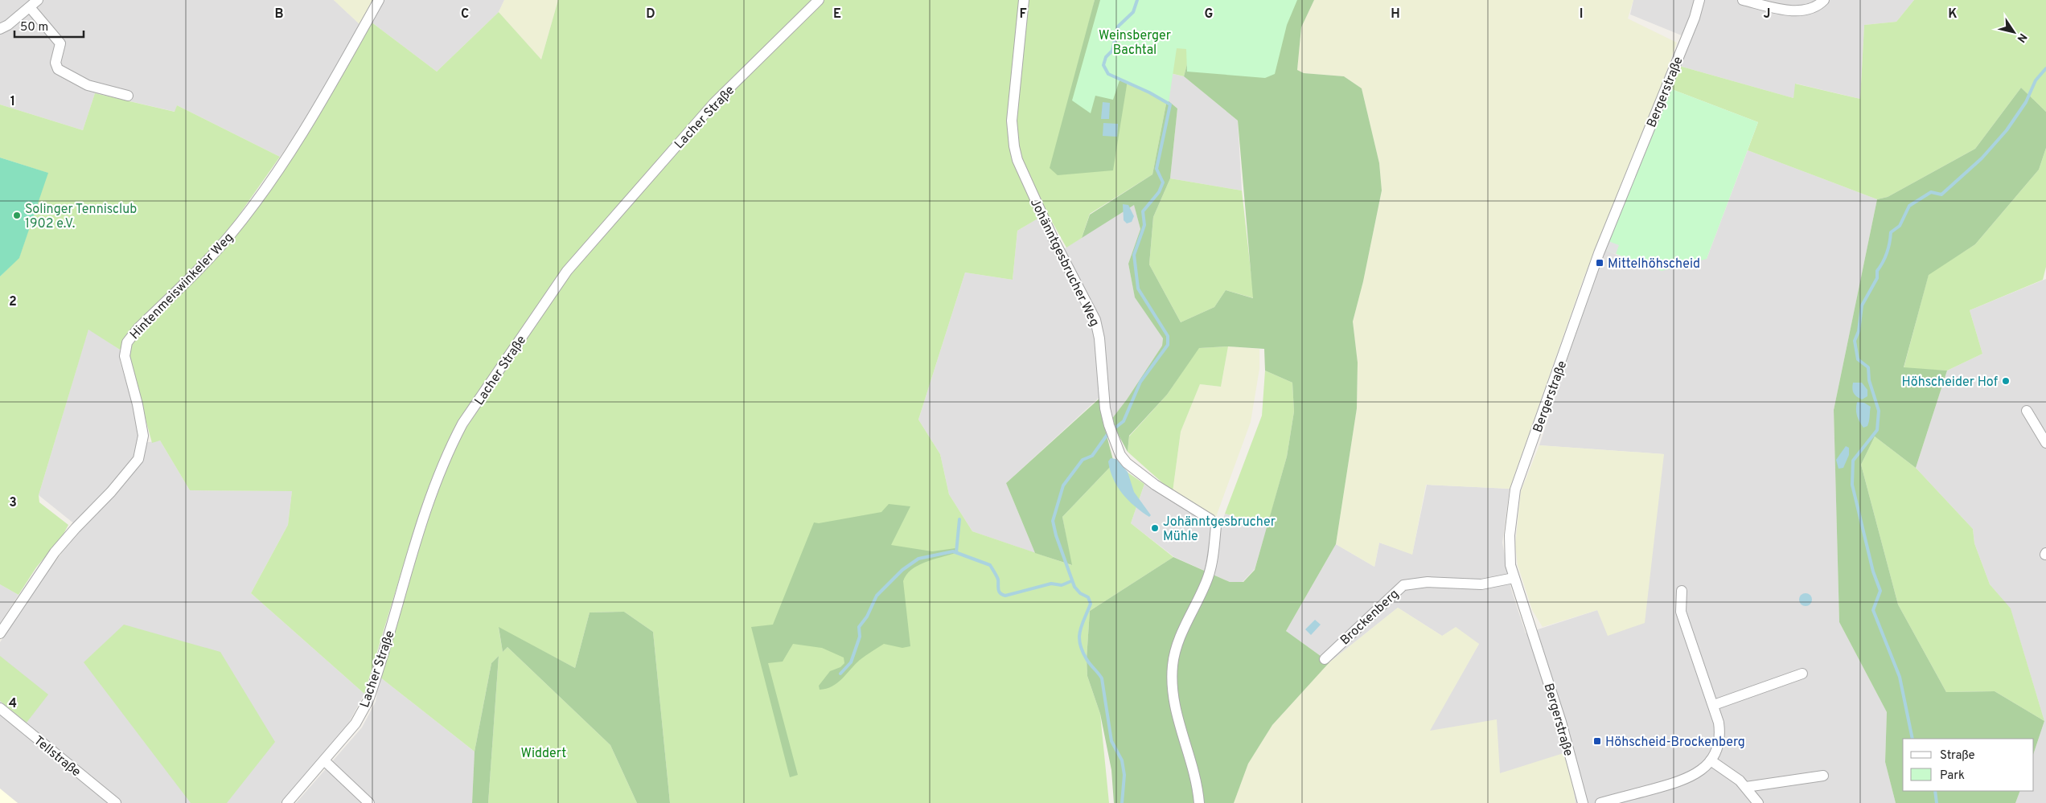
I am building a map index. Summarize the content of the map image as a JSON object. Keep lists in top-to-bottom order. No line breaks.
{"streets":{"street":["Bergerstraße","Lacher Straße","Johänntgesbrucher Weg","Hintenmeiswinkeler Weg","Brockenberg","Tellstraße"]},"crossings":[["Bergerstraße","Brockenberg"]],"parks":["Weinsberger Bachtal","Widdert"],"places":{"other":["Solinger Tennisclub 1902 e.V.","Höhscheider Hof","Johänntgesbrucher Mühle"],"transit":["Mittelhöhscheid","Höhscheid-Brockenberg"]},"legend":["Straße","Park"],"scale_bar":"50 m","north":"bottom right","grid":{"columns":["B","C","D","E","F","G","H","I","J","K"],"rows":["1","2","3","4"]}}
